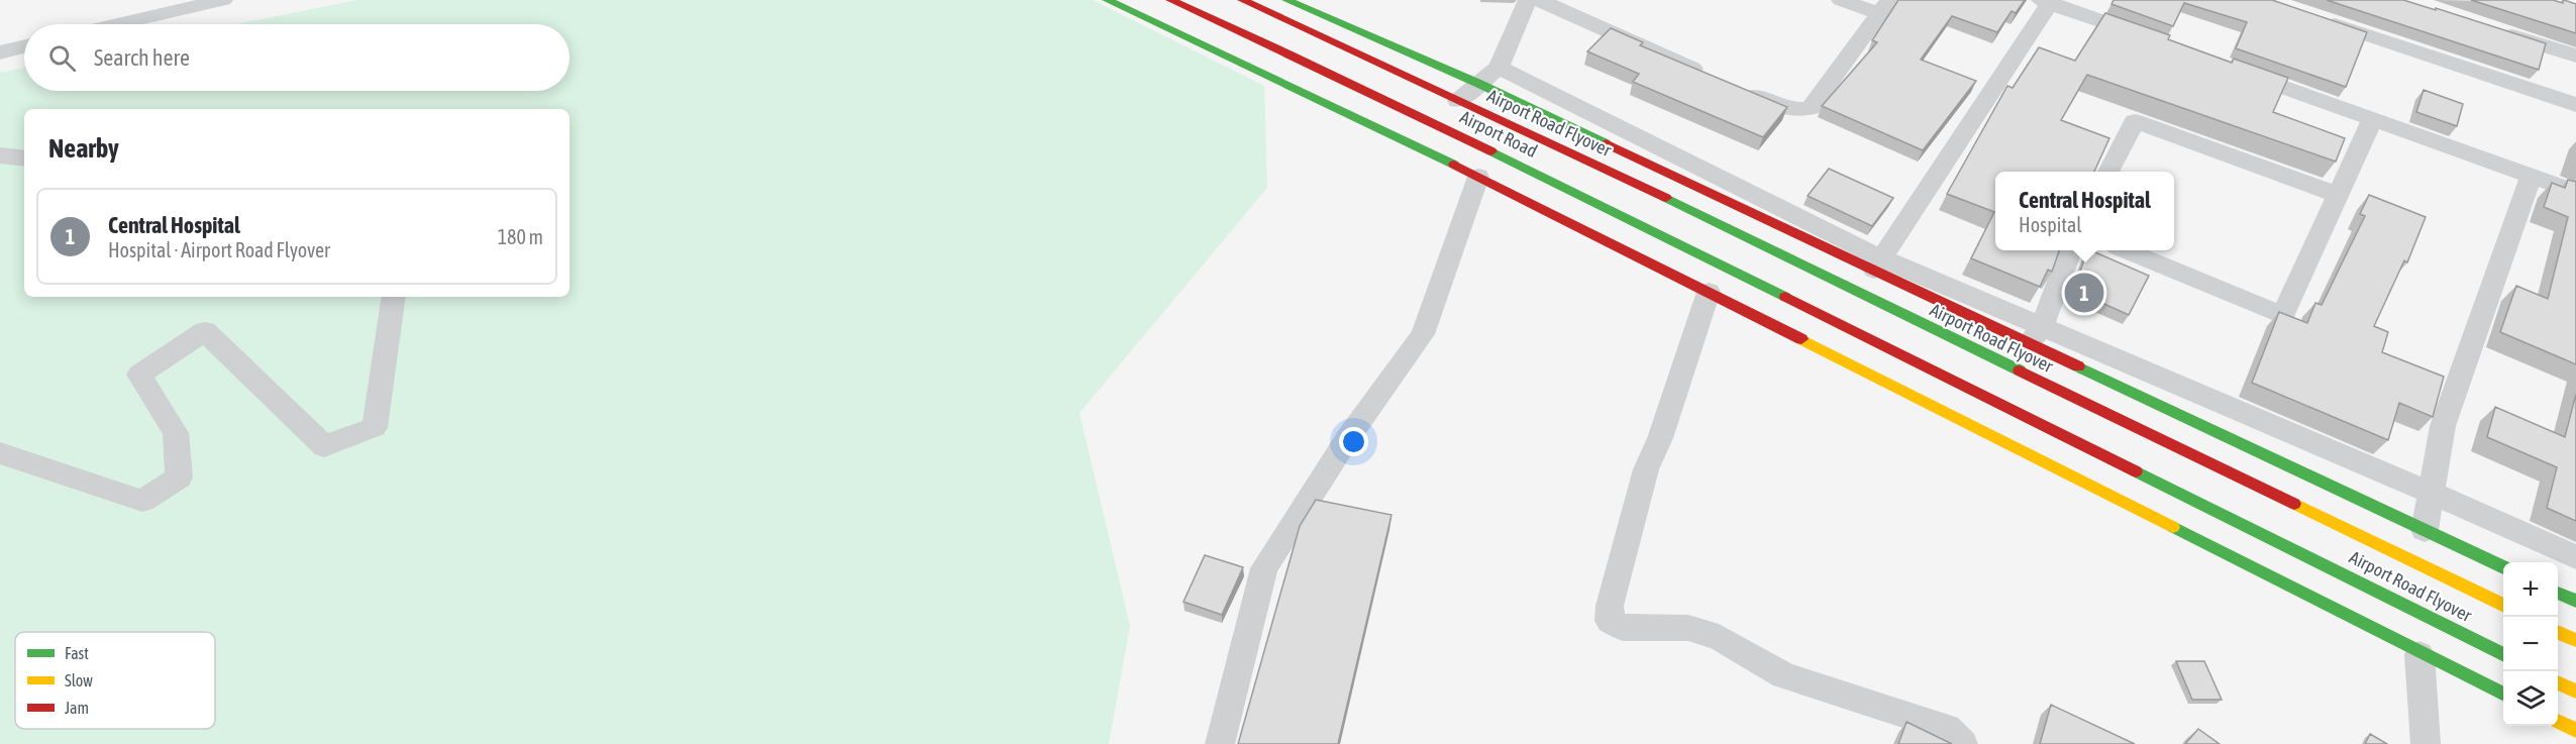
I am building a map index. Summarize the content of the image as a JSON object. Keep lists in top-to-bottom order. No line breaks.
{"streets":{"main road":["Airport Road Flyover","Airport Road"]},"crossings":[["Airport Road Flyover","Airport Road"]],"legend":["Fast","Slow","Jam"],"page":{"search":"Search here","heading":"Nearby","popup":["Central Hospital","Hospital"],"list":[{"mark":"1","name":"Central Hospital","note":"Hospital · Airport Road Flyover","value":"180 m"}],"pins":"1","map_buttons":["+","−"]}}
